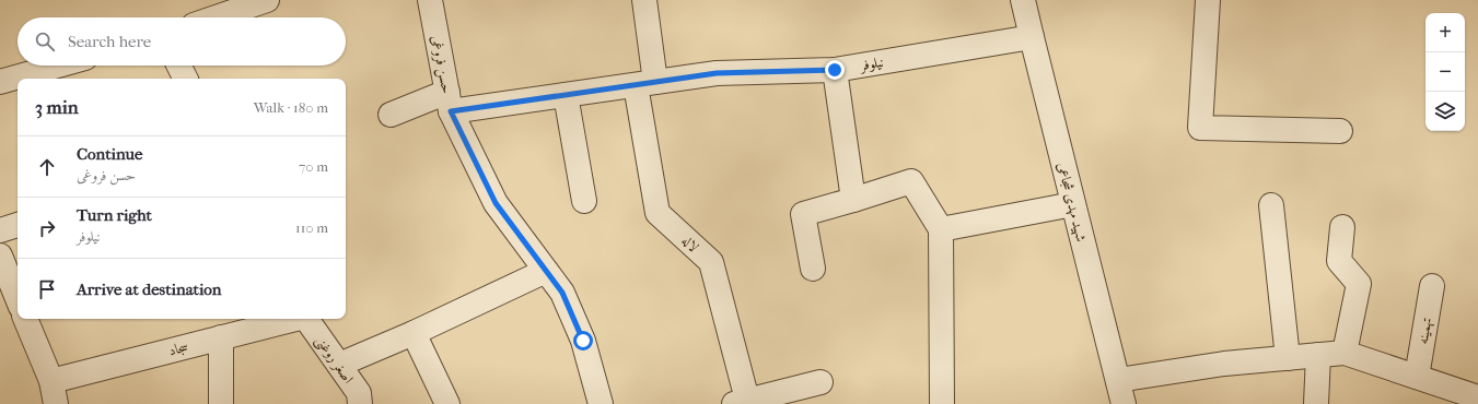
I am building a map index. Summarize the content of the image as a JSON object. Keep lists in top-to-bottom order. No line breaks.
{"streets":{"street":["نیلوفر","حسن فروغی","شهید مهدی شجاعی","لاله","تهمینه","سجاد","اصغر روغنی"]},"crossings":[["نیلوفر","حسن فروغی"],["نیلوفر","شهید مهدی شجاعی"],["نیلوفر","لاله"]],"page":{"map_buttons":["+","−"],"search":"Search here","heading":["3 min","Walk · 180 m"],"list":[["Continue","حسن فروغی","70 m"],["Turn right","نیلوفر","110 m"],"Arrive at destination"]}}
